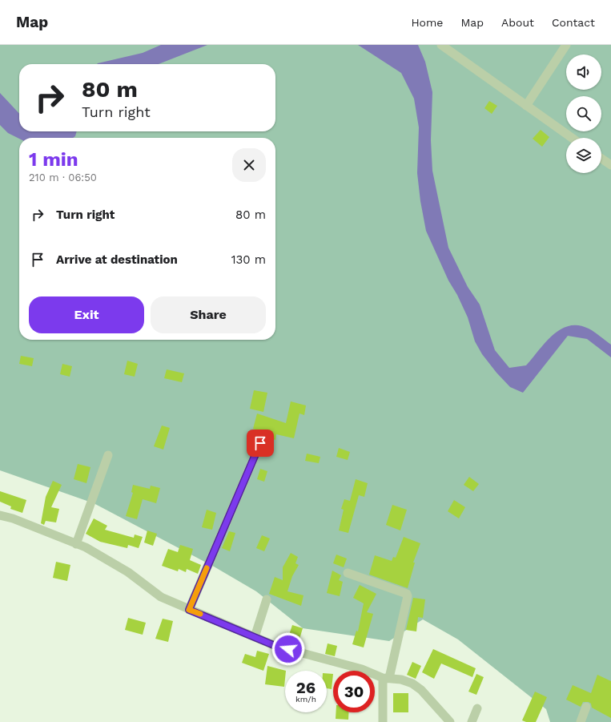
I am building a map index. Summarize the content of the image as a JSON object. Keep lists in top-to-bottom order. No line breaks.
{"page":{"header":"Map","nav":["Home","Map","About","Contact"],"turn":["80 m","Turn right"],"heading":["1 min","210 m · 06:50"],"list":[{"name":"Turn right","value":"80 m"},{"name":"Arrive at destination","value":"130 m"}],"buttons":["Exit","Share"],"speed":"26 km/h","limit":"30"}}
